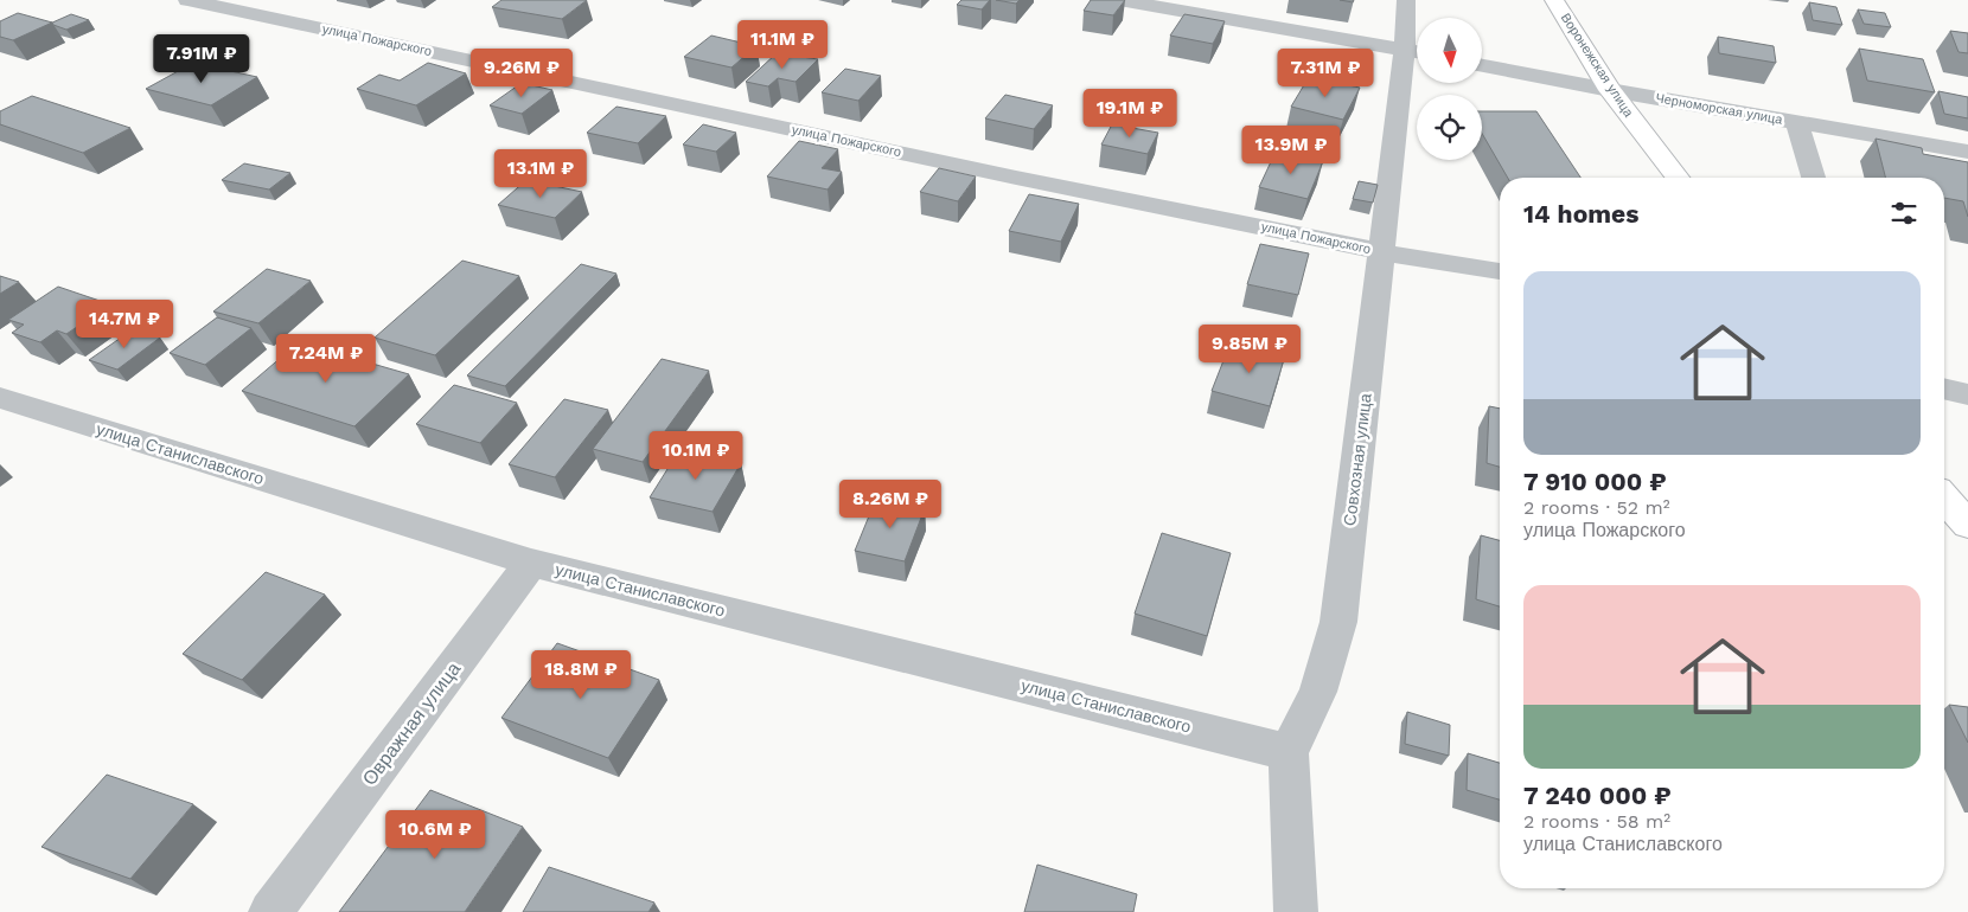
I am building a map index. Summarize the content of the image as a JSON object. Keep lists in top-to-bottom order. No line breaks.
{"streets":{"highway":["Воронежская улица"],"street":["улица Пожарского","Черноморская улица","улица Станиславского","Совхозная улица","Овражная улица"]},"crossings":[["улица Пожарского","Совхозная улица"],["Воронежская улица","Черноморская улица"],["улица Станиславского","Совхозная улица"],["улица Станиславского","Овражная улица"]],"north":"bottom","page":{"price":["11.1M ₽","7.91M ₽","9.26M ₽","7.31M ₽","19.1M ₽","13.9M ₽","13.1M ₽","14.7M ₽","9.85M ₽","7.24M ₽","10.1M ₽","8.26M ₽","18.8M ₽","10.6M ₽"],"heading":"14 homes","list":[{"name":"7 910 000 ₽","note":"2 rooms · 52 m² · улица Пожарского"},{"name":"7 240 000 ₽","note":"2 rooms · 58 m² · улица Станиславского"}]}}
